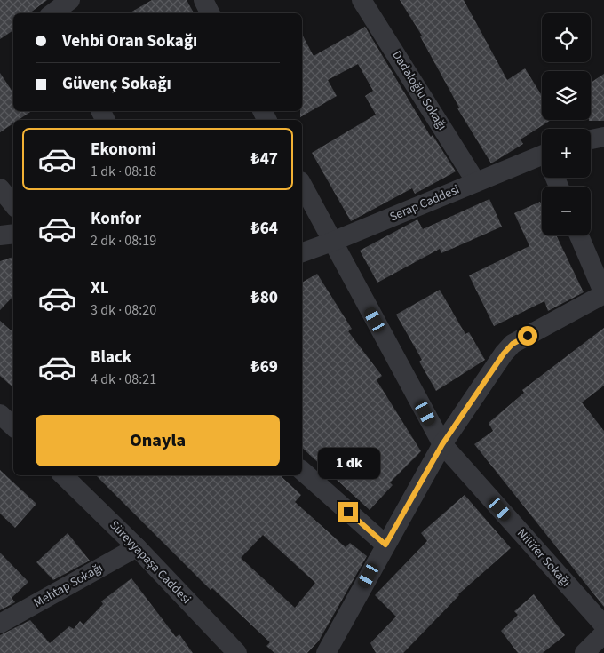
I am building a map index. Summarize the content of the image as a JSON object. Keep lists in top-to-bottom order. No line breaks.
{"streets":{"street":["Dadaloğlu Sokağı","Serap Caddesi","Nilüfer Sokağı","Süreyyapaşa Caddesi","Mehtap Sokağı"]},"crossings":[["Dadaloğlu Sokağı","Serap Caddesi"],["Serap Caddesi","Nilüfer Sokağı"],["Süreyyapaşa Caddesi","Mehtap Sokağı"]],"page":{"map_buttons":["+","−"],"banner":["Vehbi Oran Sokağı","Güvenç Sokağı"],"list":[{"name":"Ekonomi","note":"1 dk · 08:18","value":"₺47"},{"name":"Konfor","note":"2 dk · 08:19","value":"₺64"},{"name":"XL","note":"3 dk · 08:20","value":"₺80"},{"name":"Black","note":"4 dk · 08:21","value":"₺69"}],"buttons":"Onayla","bubble":"1 dk"}}
